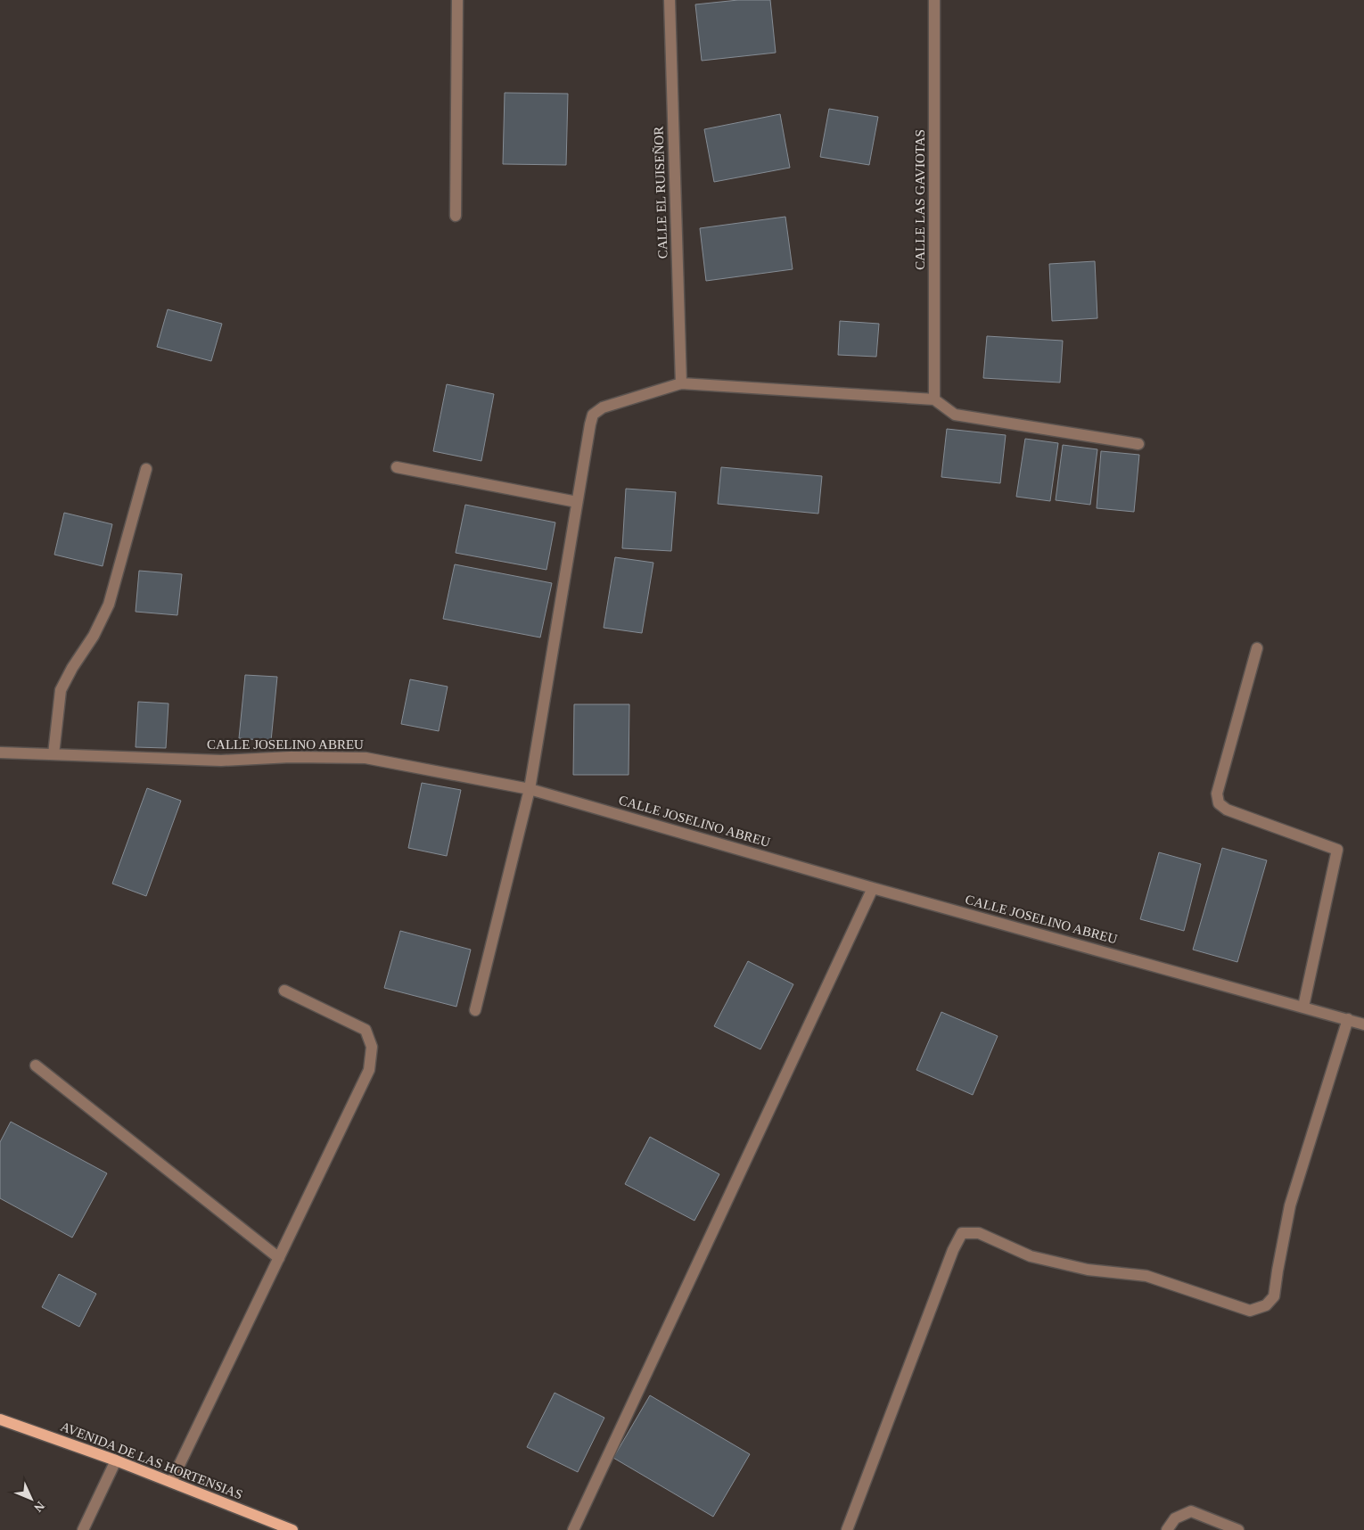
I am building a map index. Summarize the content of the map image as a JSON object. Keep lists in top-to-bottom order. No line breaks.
{"streets":{"main road":["AVENIDA DE LAS HORTENSIAS"],"street":["CALLE EL RUISEÑOR","CALLE LAS GAVIOTAS","CALLE JOSELINO ABREU"]},"north":"bottom right"}
